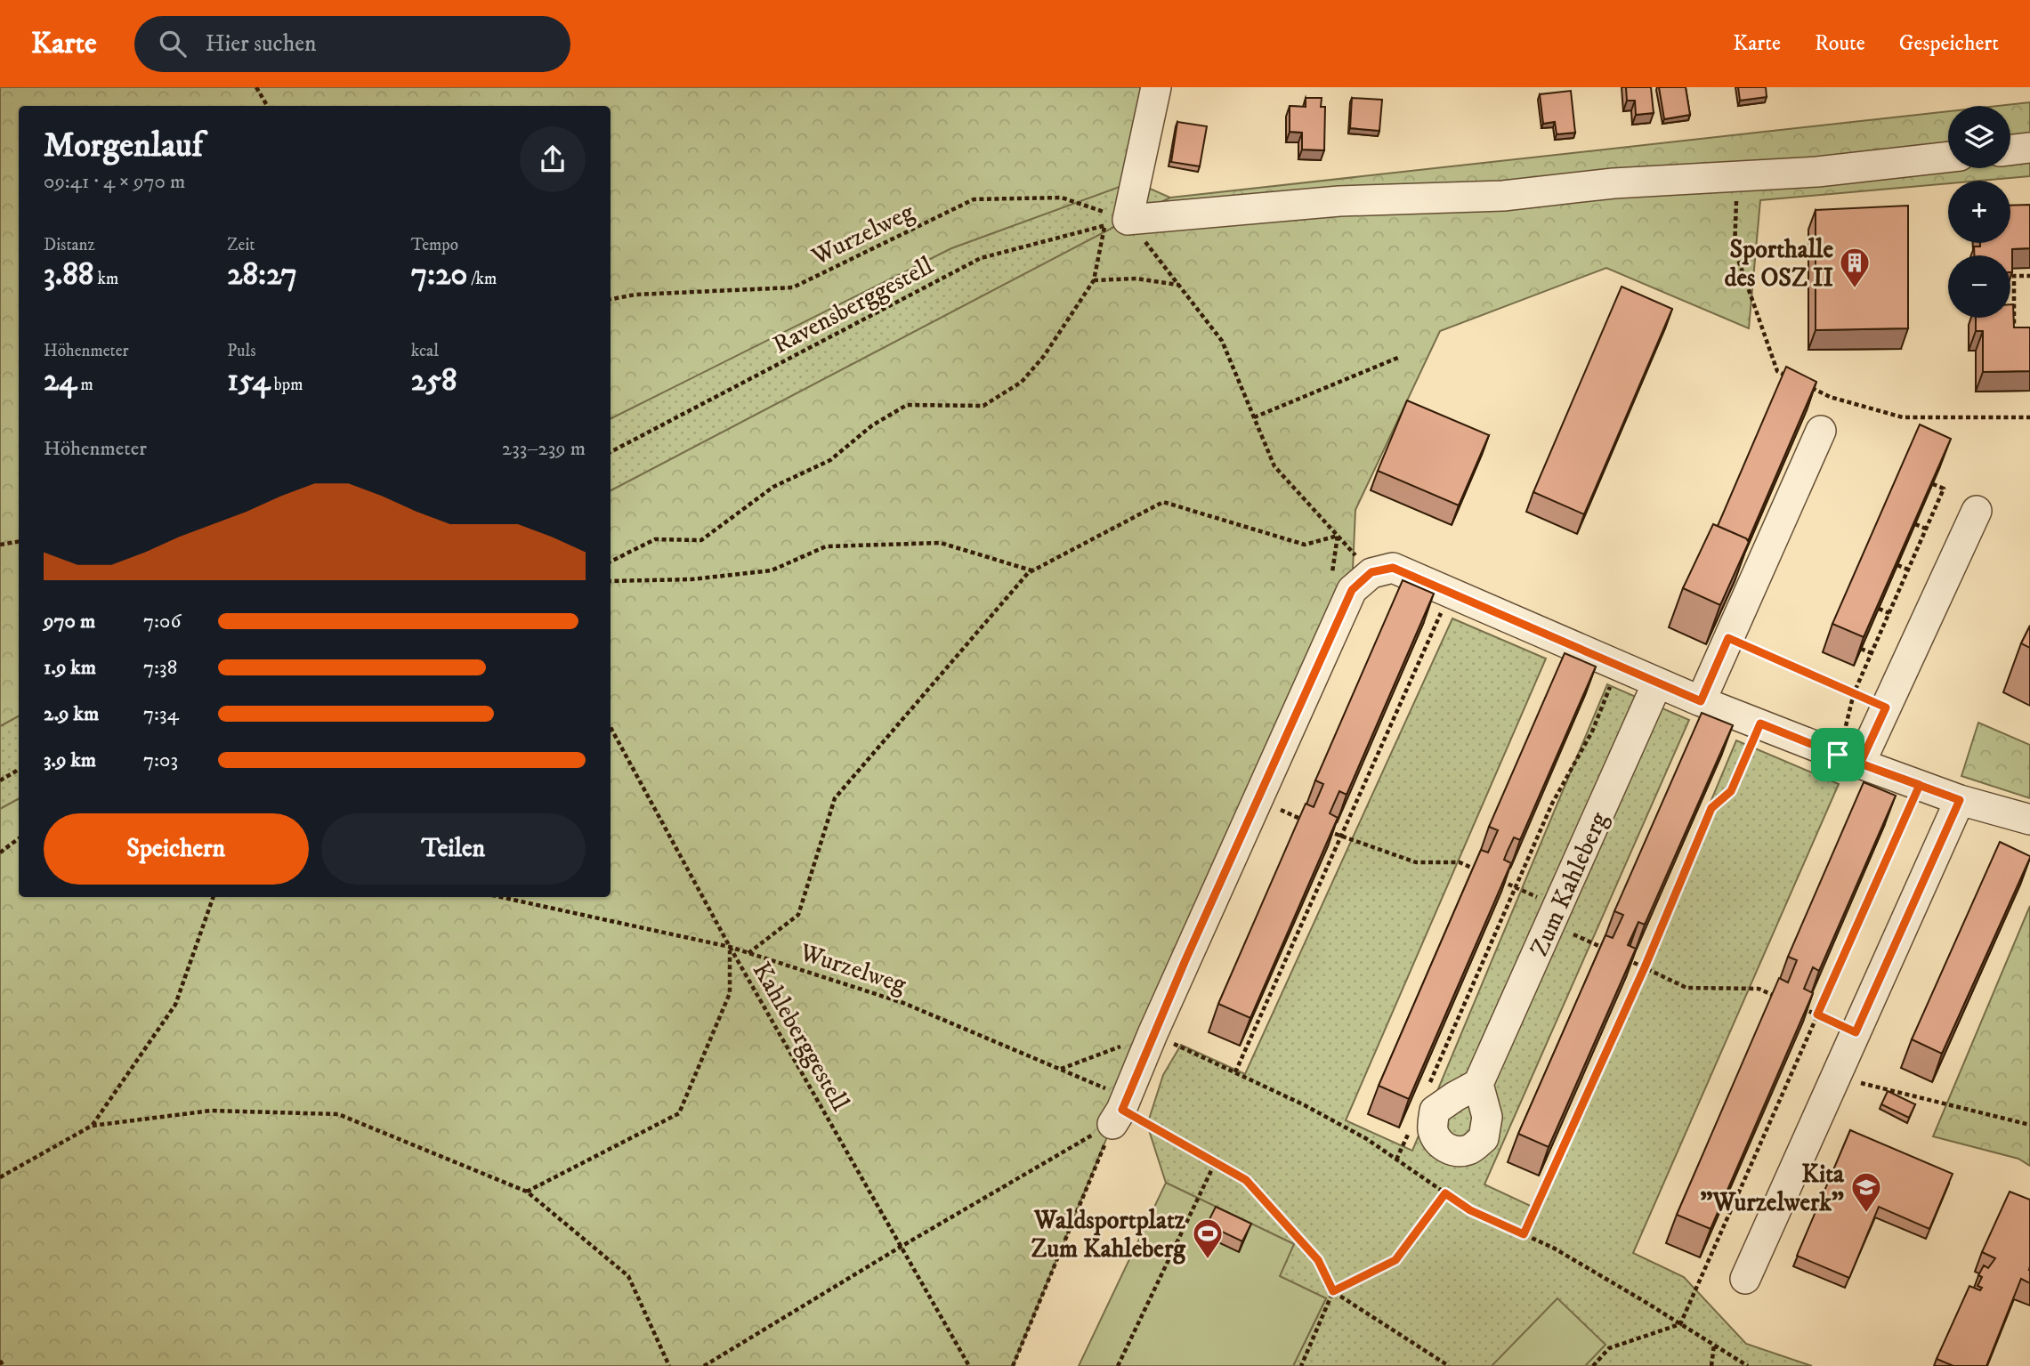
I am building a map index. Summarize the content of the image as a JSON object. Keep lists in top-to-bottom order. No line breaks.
{"streets":{"street":["Zum Kahleberg"],"path":["Wurzelweg","Ravensberggestell","Kahleberggestell"]},"crossings":[["Wurzelweg","Ravensberggestell"],["Wurzelweg","Kahleberggestell"]],"places":{"building":["Sporthalle des OSZ II"],"school or university":["Kita \"Wurzelwerk\""],"sports":["Waldsportplatz Zum Kahleberg"]},"page":{"header":"Karte","search":"Hier suchen","nav":["Karte","Route","Gespeichert"],"map_buttons":["+","−"],"heading":["Morgenlauf","09:41 · 4 × 970 m"],"stats":[["Distanz","3.88 km"],["Zeit","28:27"],["Tempo","7:20 /km"],["Höhenmeter","24 m"],["Puls","154 bpm"],["kcal","258"]],"chart":["Höhenmeter","233–239 m"],"list":[{"name":"970 m","note":"7:06"},{"name":"1.9 km","note":"7:38"},{"name":"2.9 km","note":"7:34"},{"name":"3.9 km","note":"7:03"}],"buttons":["Speichern","Teilen"]}}
